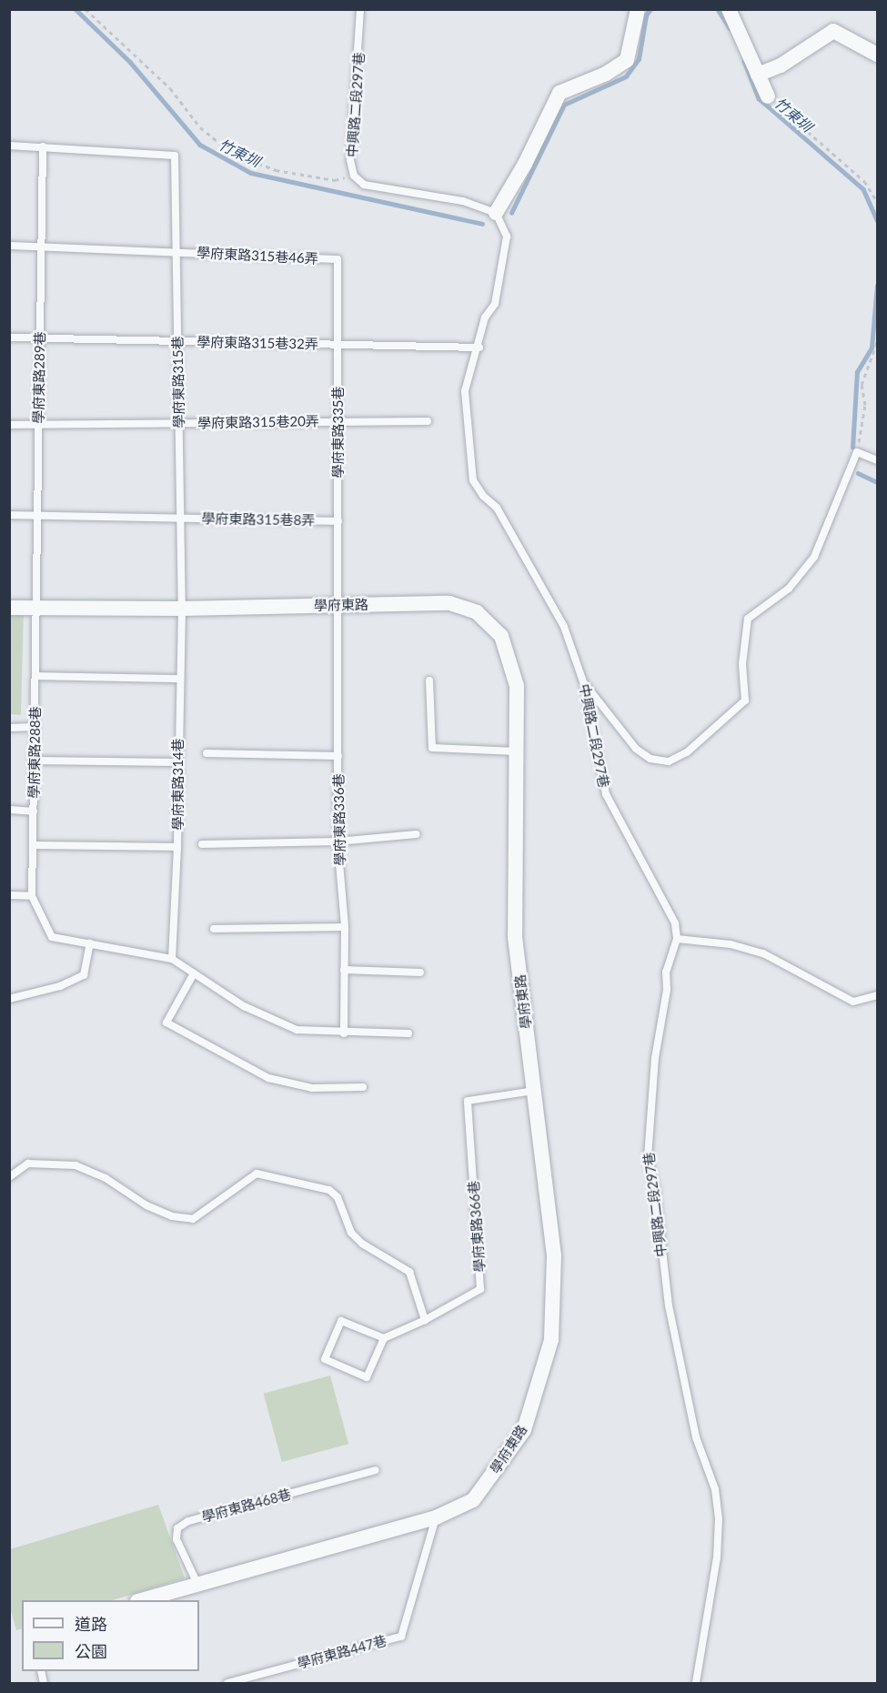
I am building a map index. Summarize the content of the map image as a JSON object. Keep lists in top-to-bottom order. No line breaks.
{"streets":{"street":["學府東路"],"lane":["中興路二段297巷","學府東路315巷46弄","學府東路315巷32弄","學府東路289巷","學府東路315巷","學府東路315巷20弄","學府東路335巷","學府東路315巷8弄","學府東路288巷","學府東路314巷","學府東路336巷","學府東路366巷","學府東路468巷","學府東路447巷"]},"crossings":[["中興路二段297巷","學府東路315巷32弄"],["學府東路315巷46弄","學府東路289巷"],["學府東路315巷46弄","學府東路315巷"],["學府東路315巷46弄","學府東路335巷"],["學府東路315巷32弄","學府東路289巷"],["學府東路315巷32弄","學府東路315巷"],["學府東路315巷32弄","學府東路335巷"],["學府東路289巷","學府東路315巷"],["學府東路289巷","學府東路315巷20弄"],["學府東路289巷","學府東路315巷8弄"],["學府東路289巷","學府東路"],["學府東路289巷","學府東路288巷"],["學府東路315巷","學府東路315巷20弄"],["學府東路315巷","學府東路315巷8弄"],["學府東路315巷","學府東路"],["學府東路315巷","學府東路314巷"],["學府東路315巷20弄","學府東路335巷"],["學府東路335巷","學府東路315巷8弄"],["學府東路335巷","學府東路"],["學府東路335巷","學府東路336巷"],["學府東路","學府東路288巷"],["學府東路","學府東路314巷"],["學府東路","學府東路336巷"],["學府東路","學府東路366巷"],["學府東路","學府東路468巷"],["學府東路","學府東路447巷"]],"water":["竹東圳"],"legend":["道路","公園"]}
